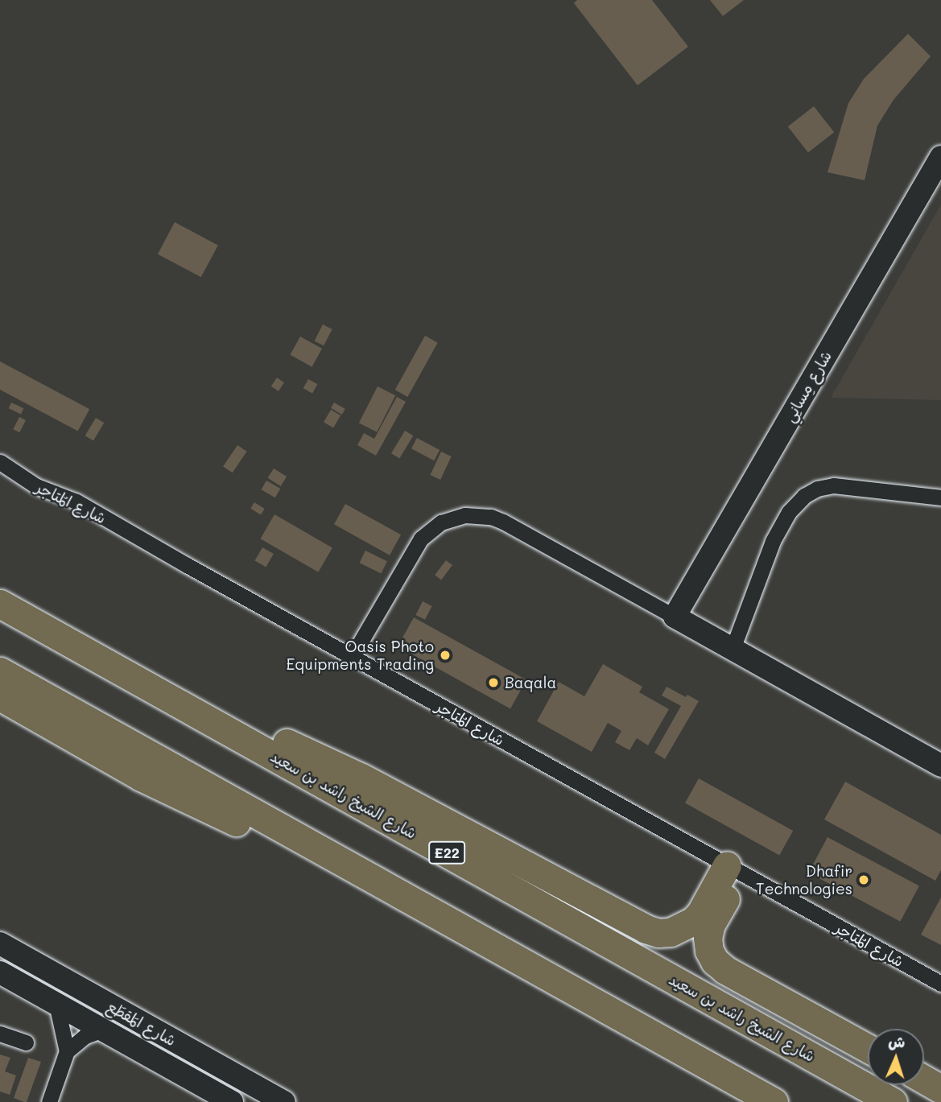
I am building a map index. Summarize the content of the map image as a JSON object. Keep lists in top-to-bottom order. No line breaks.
{"streets":{"highway":["شارع الشيخ راشد بن سعيد","E22"],"street":["شارع مِسانِي","شارع المُتاجر","شارع المَقطَع"]},"places":["Oasis Photo Equipments Trading","Baqala","Dhafir Technologies"],"north":"top"}
